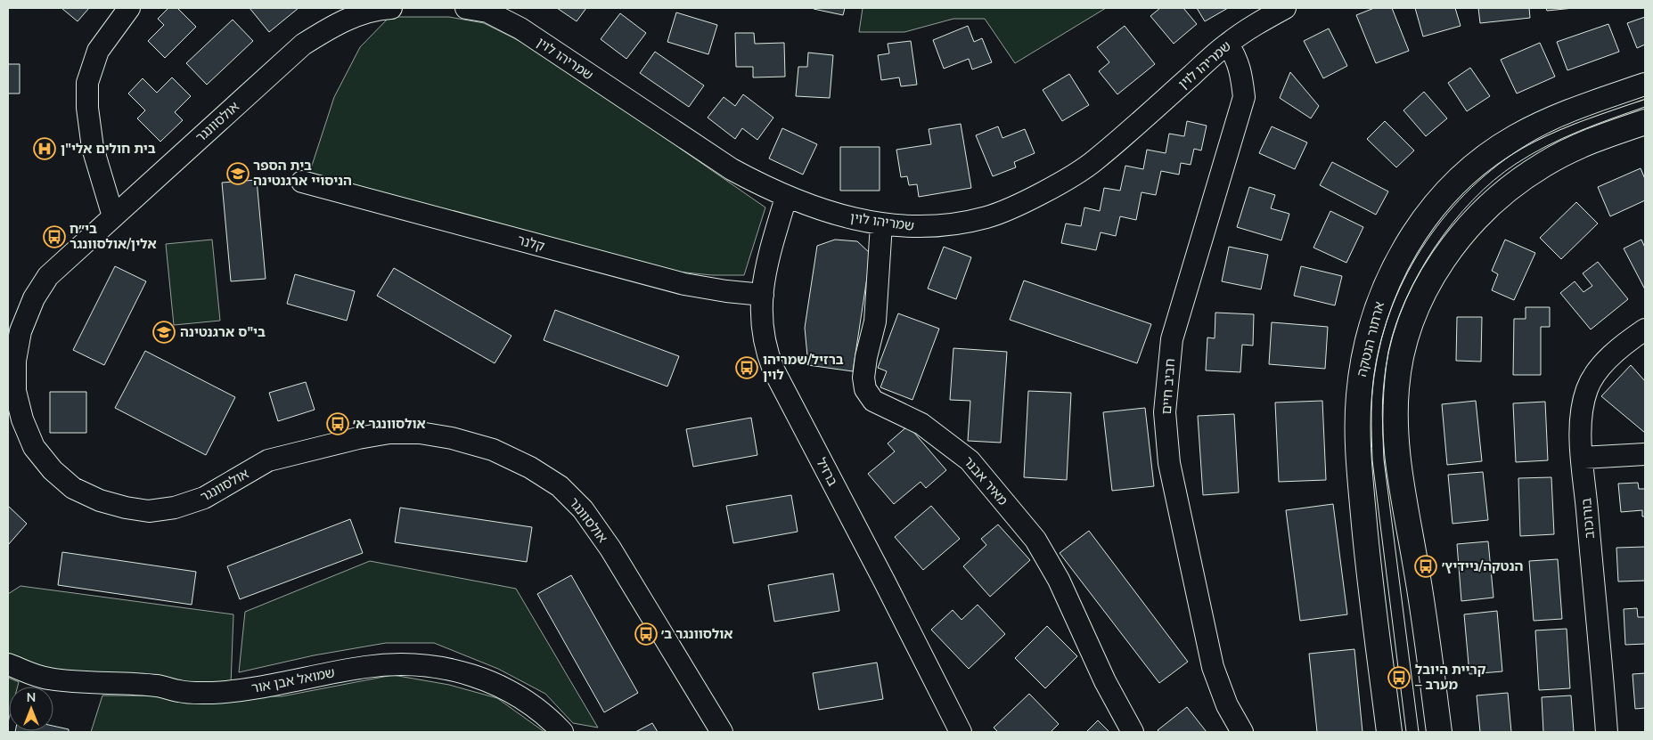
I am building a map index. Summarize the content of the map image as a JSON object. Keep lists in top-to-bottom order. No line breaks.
{"streets":{"main road":["ארתור הנטקה"],"street":["שמריהו לוין","אולסוונגר","קלנר","חביב חיים","ברזיל","מאיר אבנר","בורוכוב","שמואל אבן אור"]},"crossings":[["שמריהו לוין","חביב חיים"],["שמריהו לוין","ברזיל"],["שמריהו לוין","מאיר אבנר"],["קלנר","ברזיל"]],"places":{"hospital":["בית חולים אלי\"ן"],"school or university":["בית הספר הניסויי ארגנטינה","בי\"ס ארגנטינה"],"bus stop":["בי״ח אלין/אולסוונגר","ברזיל/שמריהו לוין","אולסוונגר א׳","הנטקה/ניידיץ׳","אולסוונגר ב׳","קריית היובל – מערב"]},"north":"top"}
